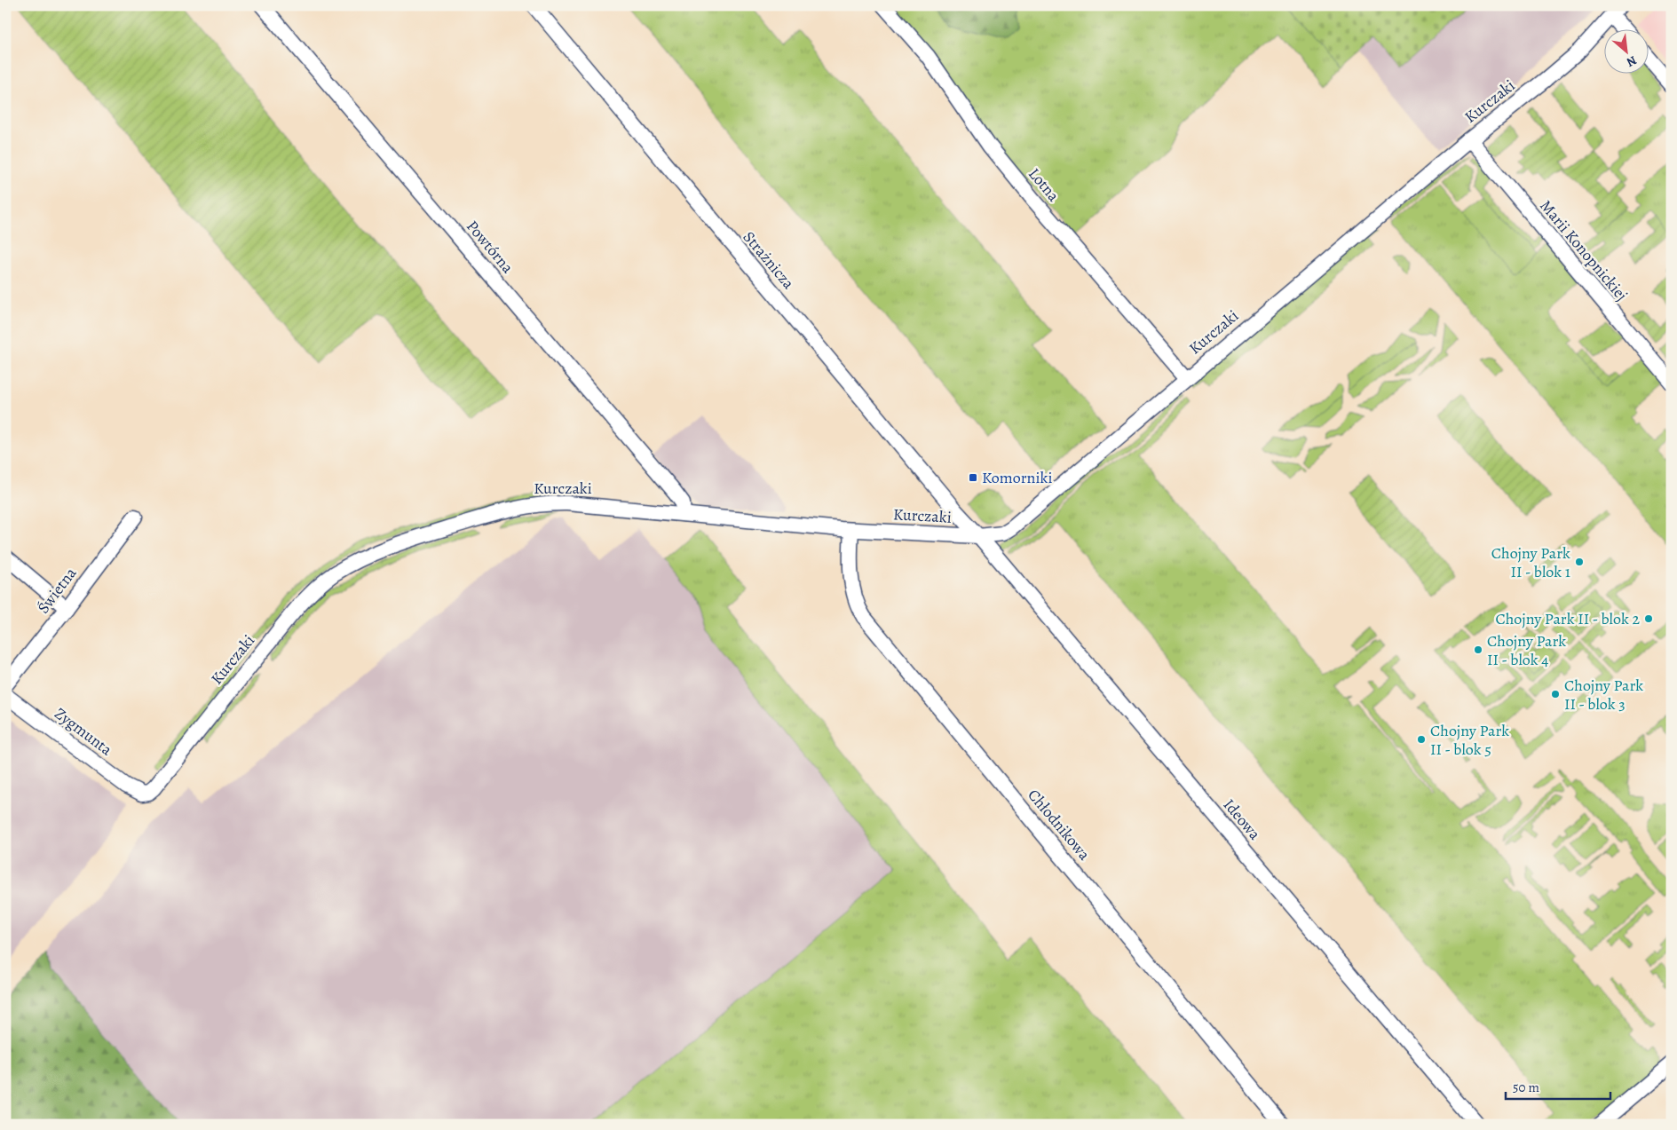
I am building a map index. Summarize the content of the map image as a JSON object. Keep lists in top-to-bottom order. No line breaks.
{"streets":{"street":["Kurczaki","Lotna","Powtórna","Marii Konopnickiej","Strażnicza","Świetna","Zygmunta","Ideowa","Chłodnikowa"]},"crossings":[["Kurczaki","Lotna"],["Kurczaki","Powtórna"],["Kurczaki","Marii Konopnickiej"],["Kurczaki","Strażnicza"],["Kurczaki","Zygmunta"],["Kurczaki","Ideowa"],["Kurczaki","Chłodnikowa"],["Strażnicza","Ideowa"]],"places":{"transit":["Komorniki"],"other":["Chojny Park II - blok 1","Chojny Park II - blok 2","Chojny Park II - blok 4","Chojny Park II - blok 3","Chojny Park II - blok 5"]},"scale_bar":"50 m","north":"bottom right"}
